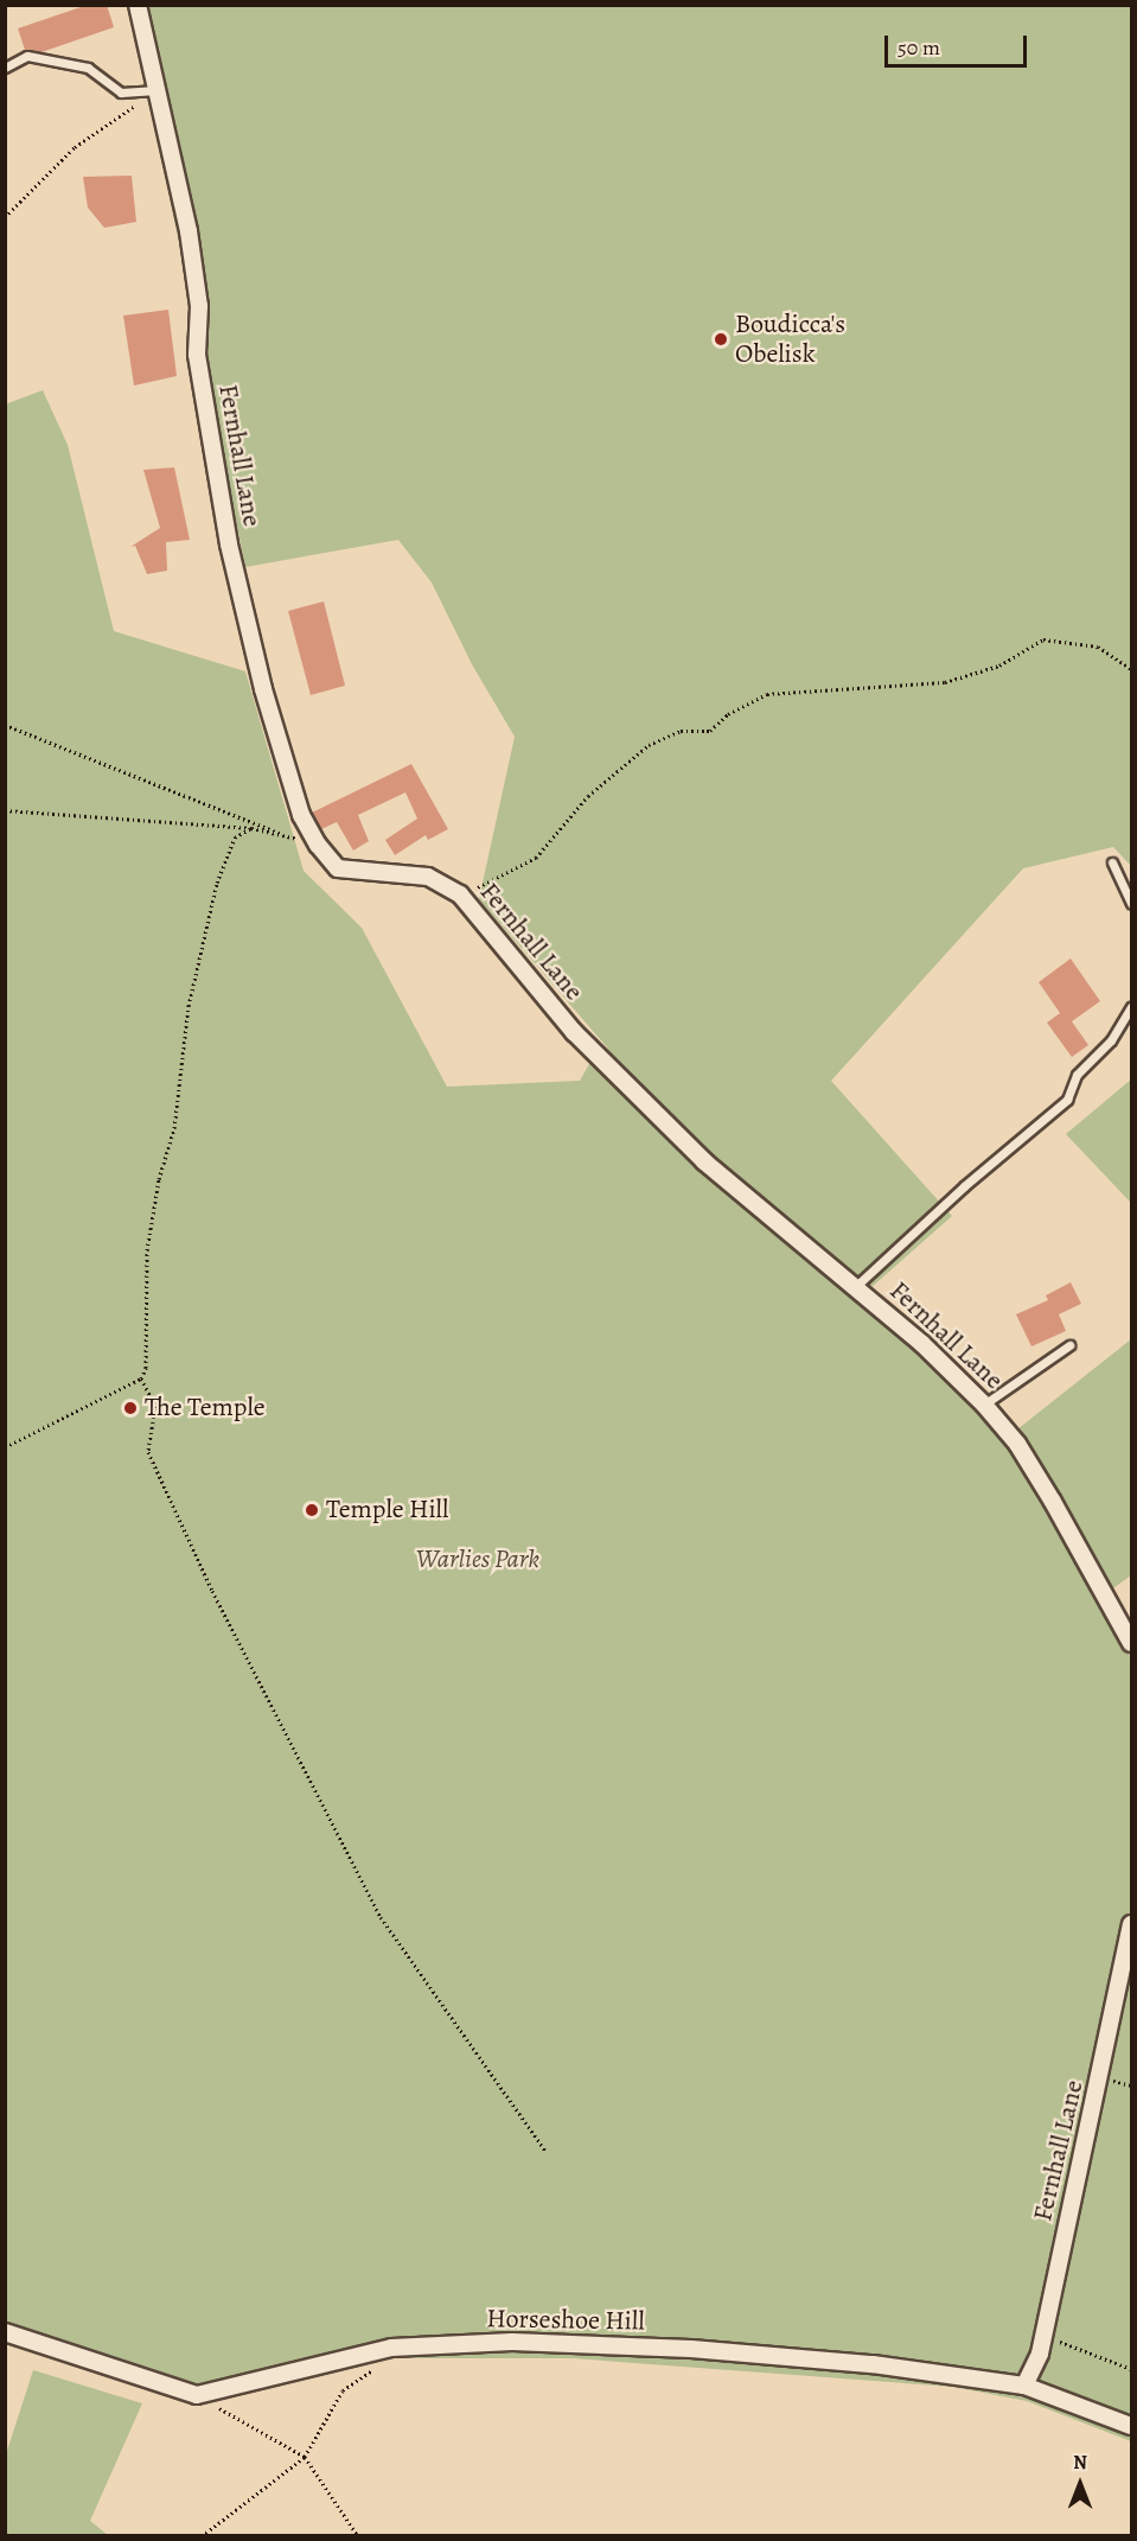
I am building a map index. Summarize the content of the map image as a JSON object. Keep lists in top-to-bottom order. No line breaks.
{"streets":{"street":["Fernhall Lane","Horseshoe Hill"]},"crossings":[["Fernhall Lane","Horseshoe Hill"]],"parks":["Warlies Park"],"places":["Boudicca's Obelisk","The Temple","Temple Hill"],"scale_bar":"50 m","north":"top"}
